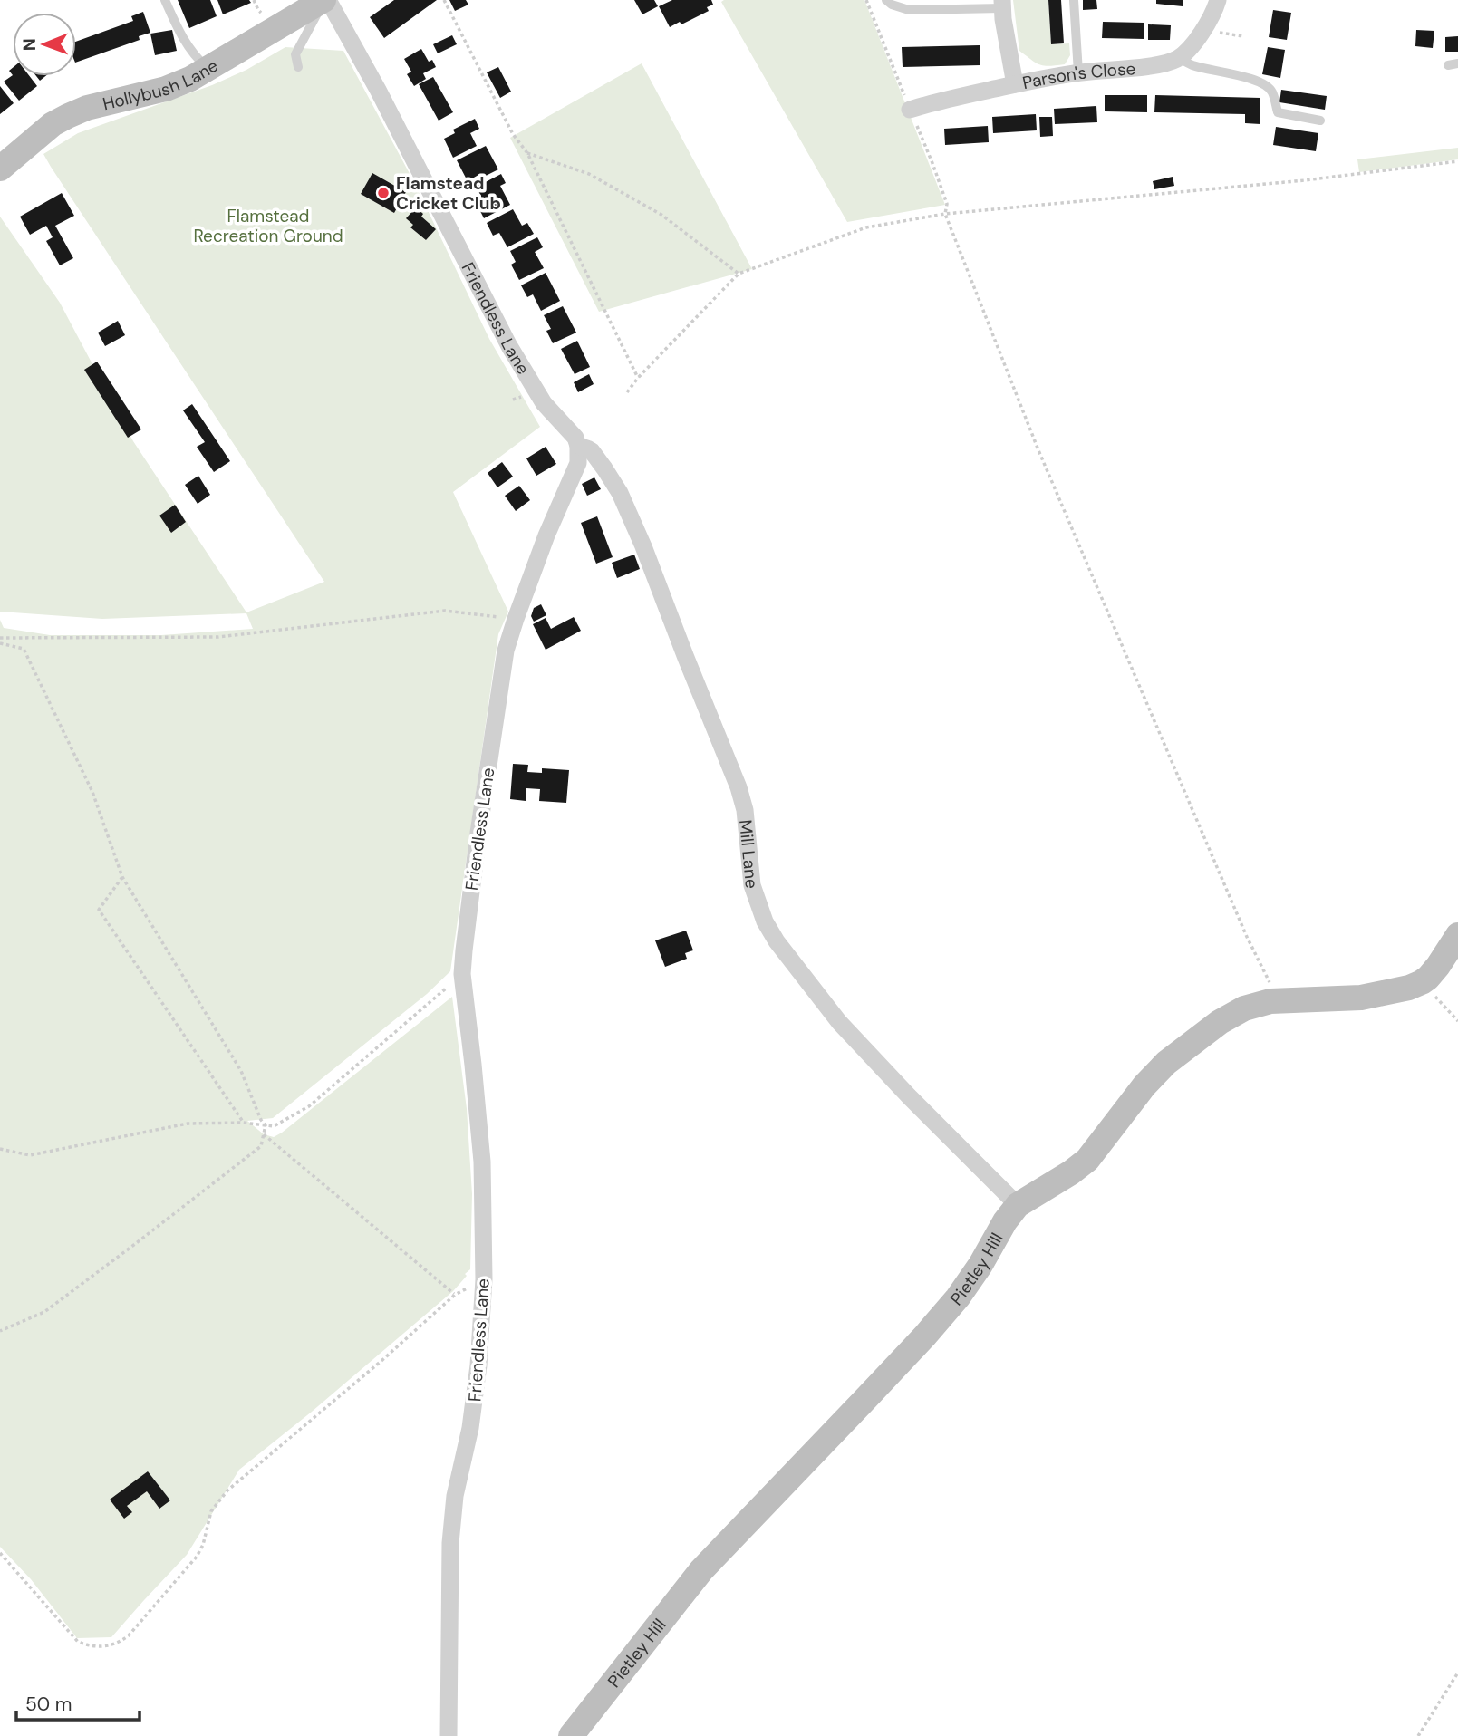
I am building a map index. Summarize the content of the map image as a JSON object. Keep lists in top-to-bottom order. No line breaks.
{"streets":{"street":["Parson's Close","Hollybush Lane","Friendless Lane","Mill Lane","Pietley Hill"]},"crossings":[["Hollybush Lane","Friendless Lane"],["Friendless Lane","Mill Lane"],["Mill Lane","Pietley Hill"]],"parks":["Flamstead Recreation Ground"],"places":["Flamstead Cricket Club"],"scale_bar":"50 m","north":"left"}
